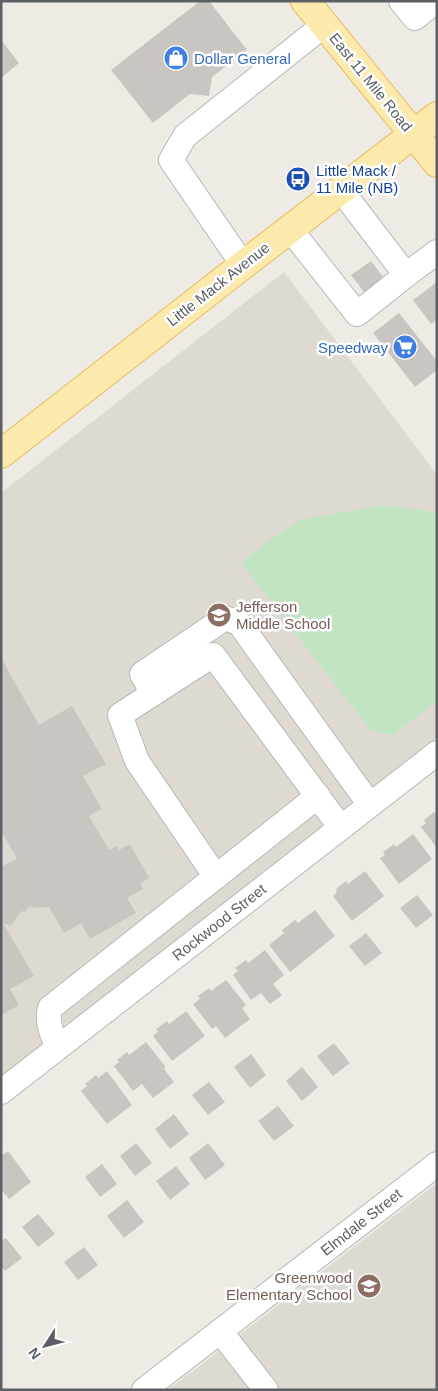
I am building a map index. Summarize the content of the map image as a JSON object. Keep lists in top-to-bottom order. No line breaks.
{"streets":{"main road":["East 11 Mile Road","Little Mack Avenue"],"street":["Rockwood Street","Elmdale Street"]},"crossings":[["East 11 Mile Road","Little Mack Avenue"]],"places":{"shop":["Dollar General"],"bus stop":["Little Mack / 11 Mile (NB)"],"supermarket":["Speedway"],"school or university":["Jefferson Middle School","Greenwood Elementary School"]},"north":"bottom left"}
